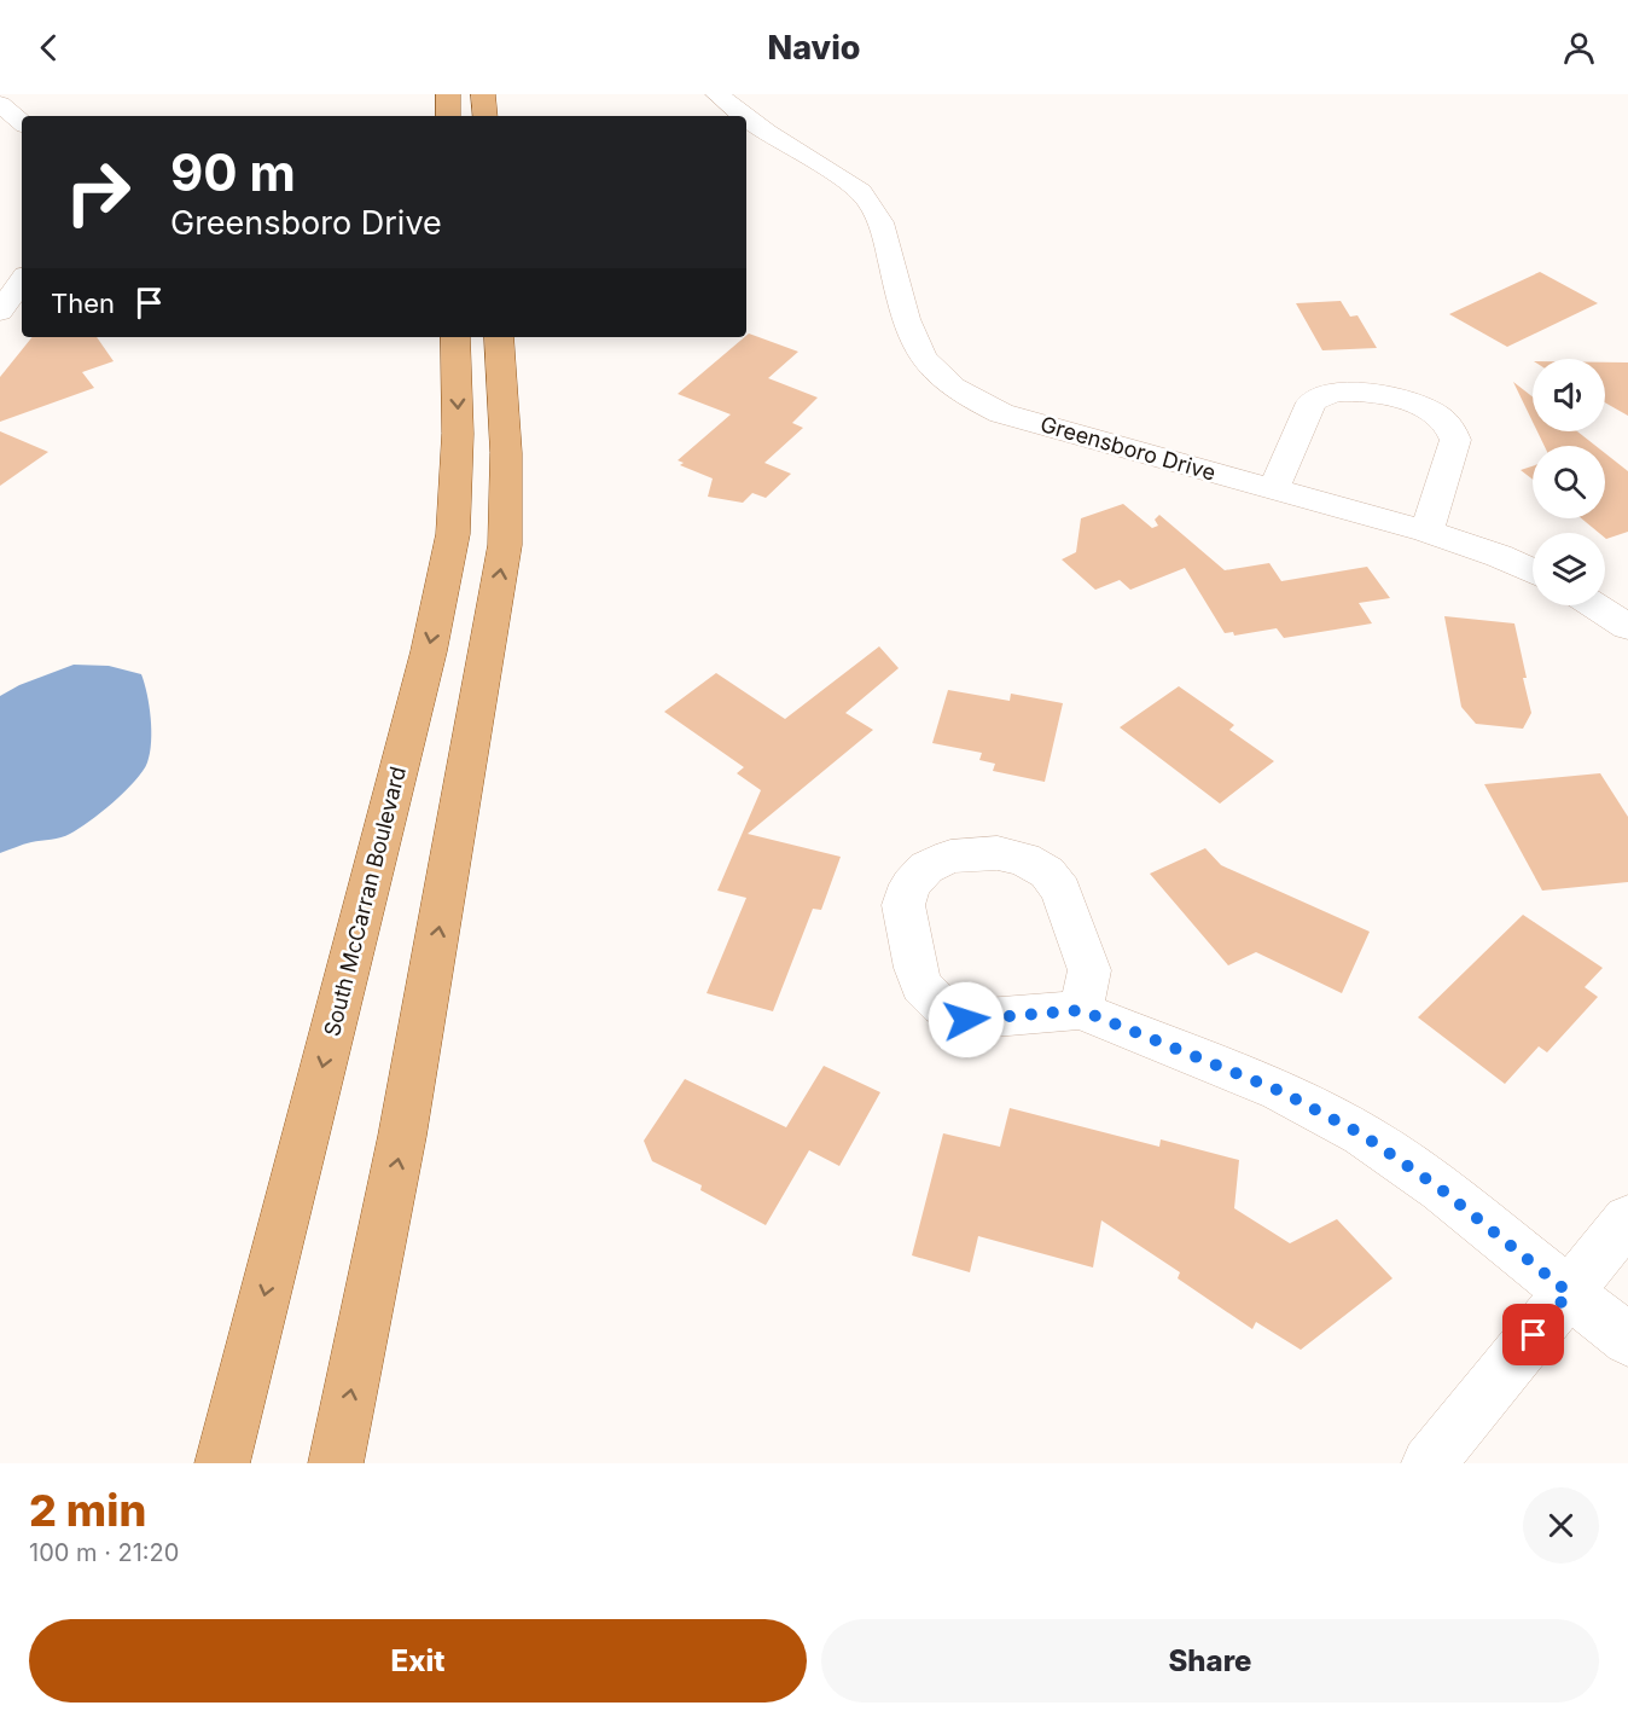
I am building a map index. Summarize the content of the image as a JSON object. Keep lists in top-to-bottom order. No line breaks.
{"streets":{"main road":["South McCarran Boulevard"],"street":["Greensboro Drive"]},"page":{"header":"Navio","turn":["90 m","Greensboro Drive"],"then":"Then","heading":["2 min","100 m · 21:20"],"buttons":["Exit","Share"]}}
